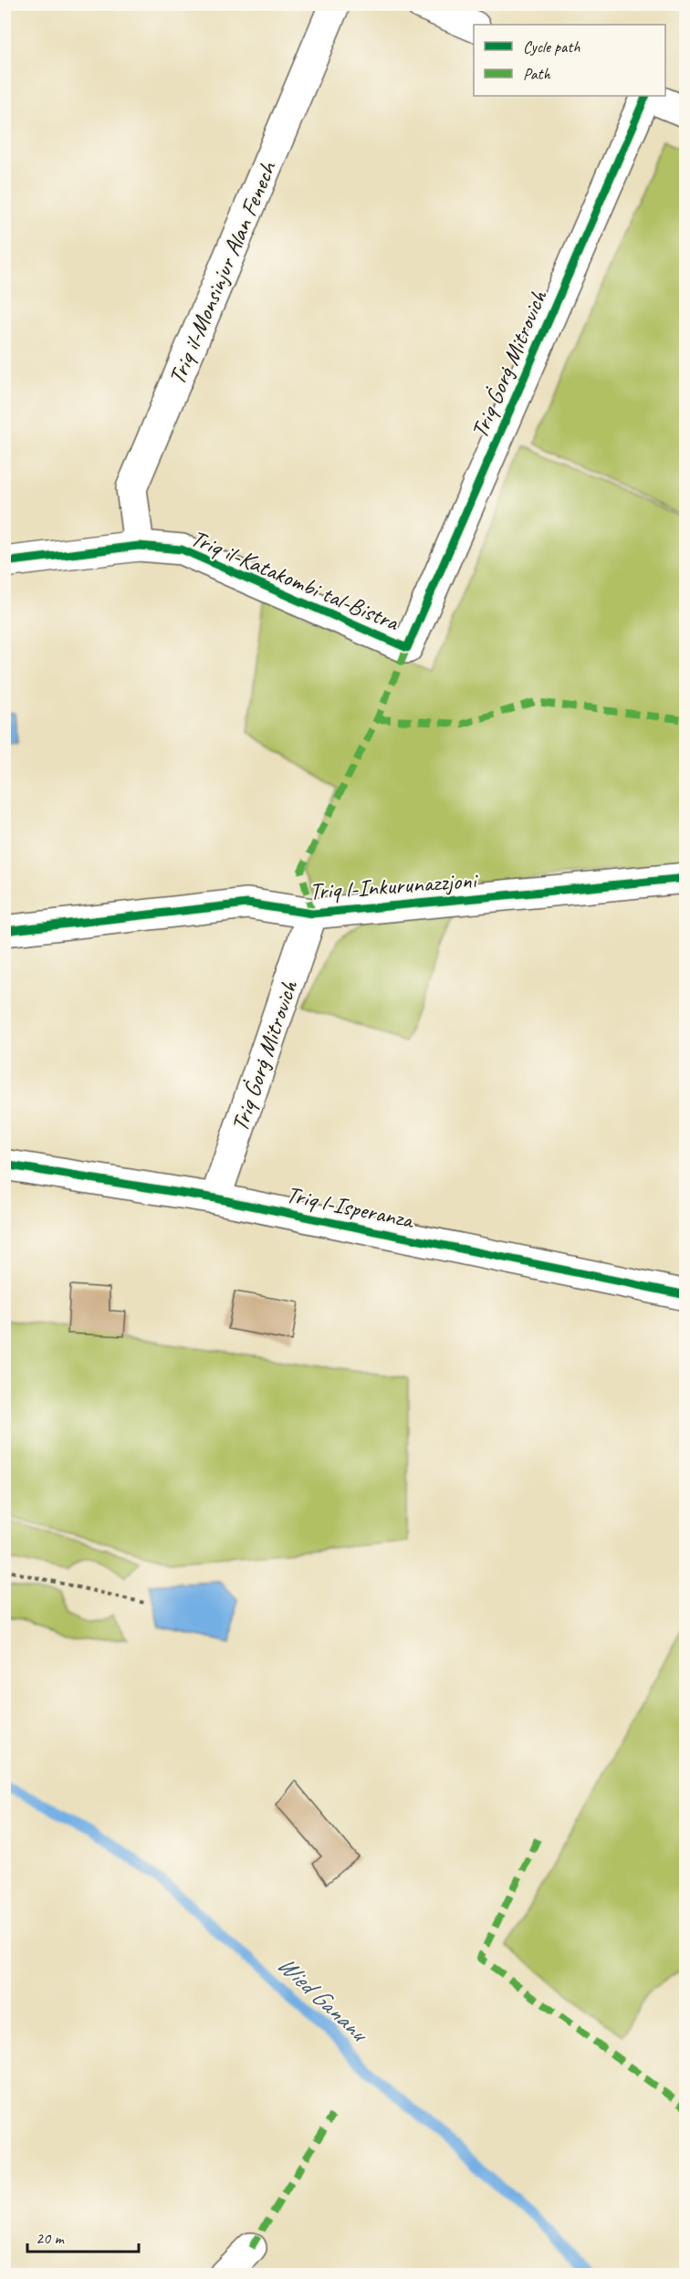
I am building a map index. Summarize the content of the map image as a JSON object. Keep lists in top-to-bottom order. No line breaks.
{"streets":{"street":["Triq il-Monsinjur Alan Fenech","Triq Ġorġ Mitrovich","Triq il-Katakombi tal-Bistra","Triq l-Inkurunazzjoni","Triq l-Isperanza"]},"crossings":[["Triq il-Monsinjur Alan Fenech","Triq il-Katakombi tal-Bistra"],["Triq Ġorġ Mitrovich","Triq il-Katakombi tal-Bistra"],["Triq Ġorġ Mitrovich","Triq l-Inkurunazzjoni"],["Triq Ġorġ Mitrovich","Triq l-Isperanza"]],"water":["Wied Gananu"],"legend":["Cycle path","Path"],"scale_bar":"20 m"}
